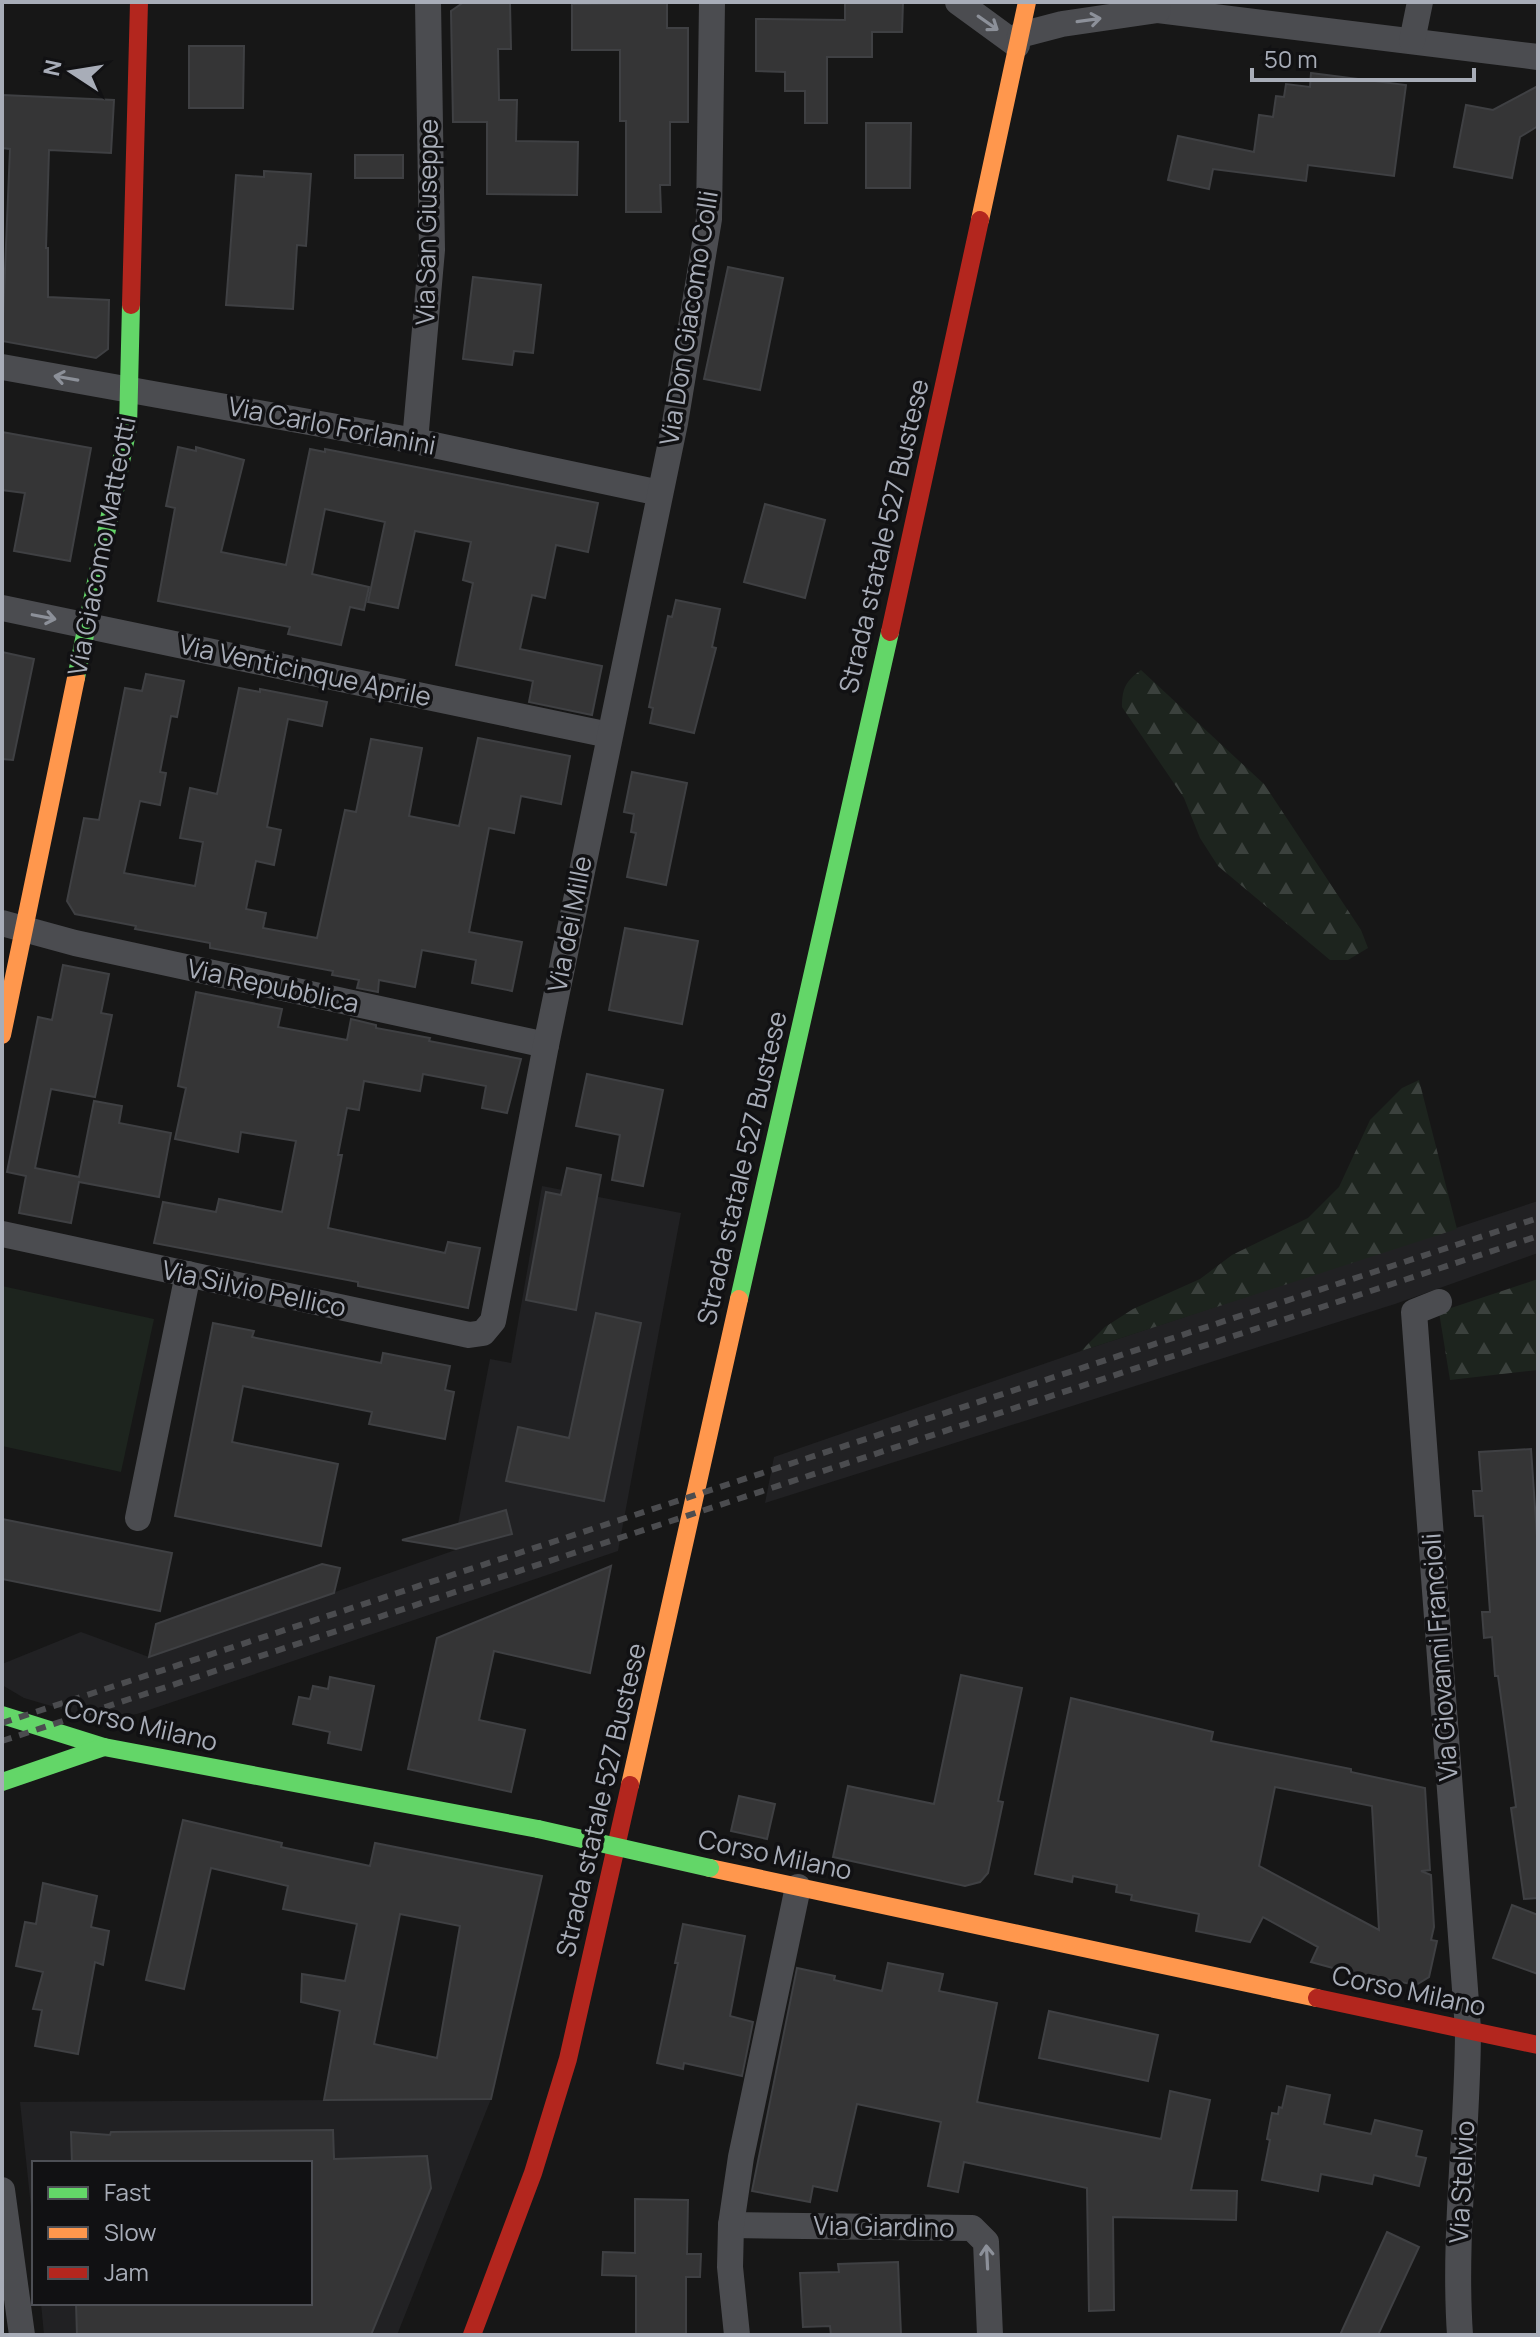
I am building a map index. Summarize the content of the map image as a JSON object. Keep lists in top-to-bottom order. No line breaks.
{"streets":{"street":["Via San Giuseppe","Via Don Giacomo Colli","Via Carlo Forlanini","Strada statale 527 Bustese","Via Giacomo Matteotti","Via Venticinque Aprile","Via dei Mille","Via Repubblica","Via Silvio Pellico","Via Giovanni Francioli","Corso Milano","Via Stelvio","Via Giardino"]},"crossings":[["Via San Giuseppe","Via Carlo Forlanini"],["Via Don Giacomo Colli","Via Carlo Forlanini"],["Via Don Giacomo Colli","Via dei Mille"],["Via Carlo Forlanini","Via Giacomo Matteotti"],["Via Giacomo Matteotti","Via Venticinque Aprile"],["Via Giacomo Matteotti","Via Repubblica"],["Via Venticinque Aprile","Via dei Mille"],["Via dei Mille","Via Repubblica"],["Via dei Mille","Via Silvio Pellico"],["Via Giovanni Francioli","Corso Milano"],["Via Giovanni Francioli","Via Stelvio"],["Corso Milano","Via Stelvio"]],"legend":["Fast","Slow","Jam"],"scale_bar":"50 m","north":"left"}
